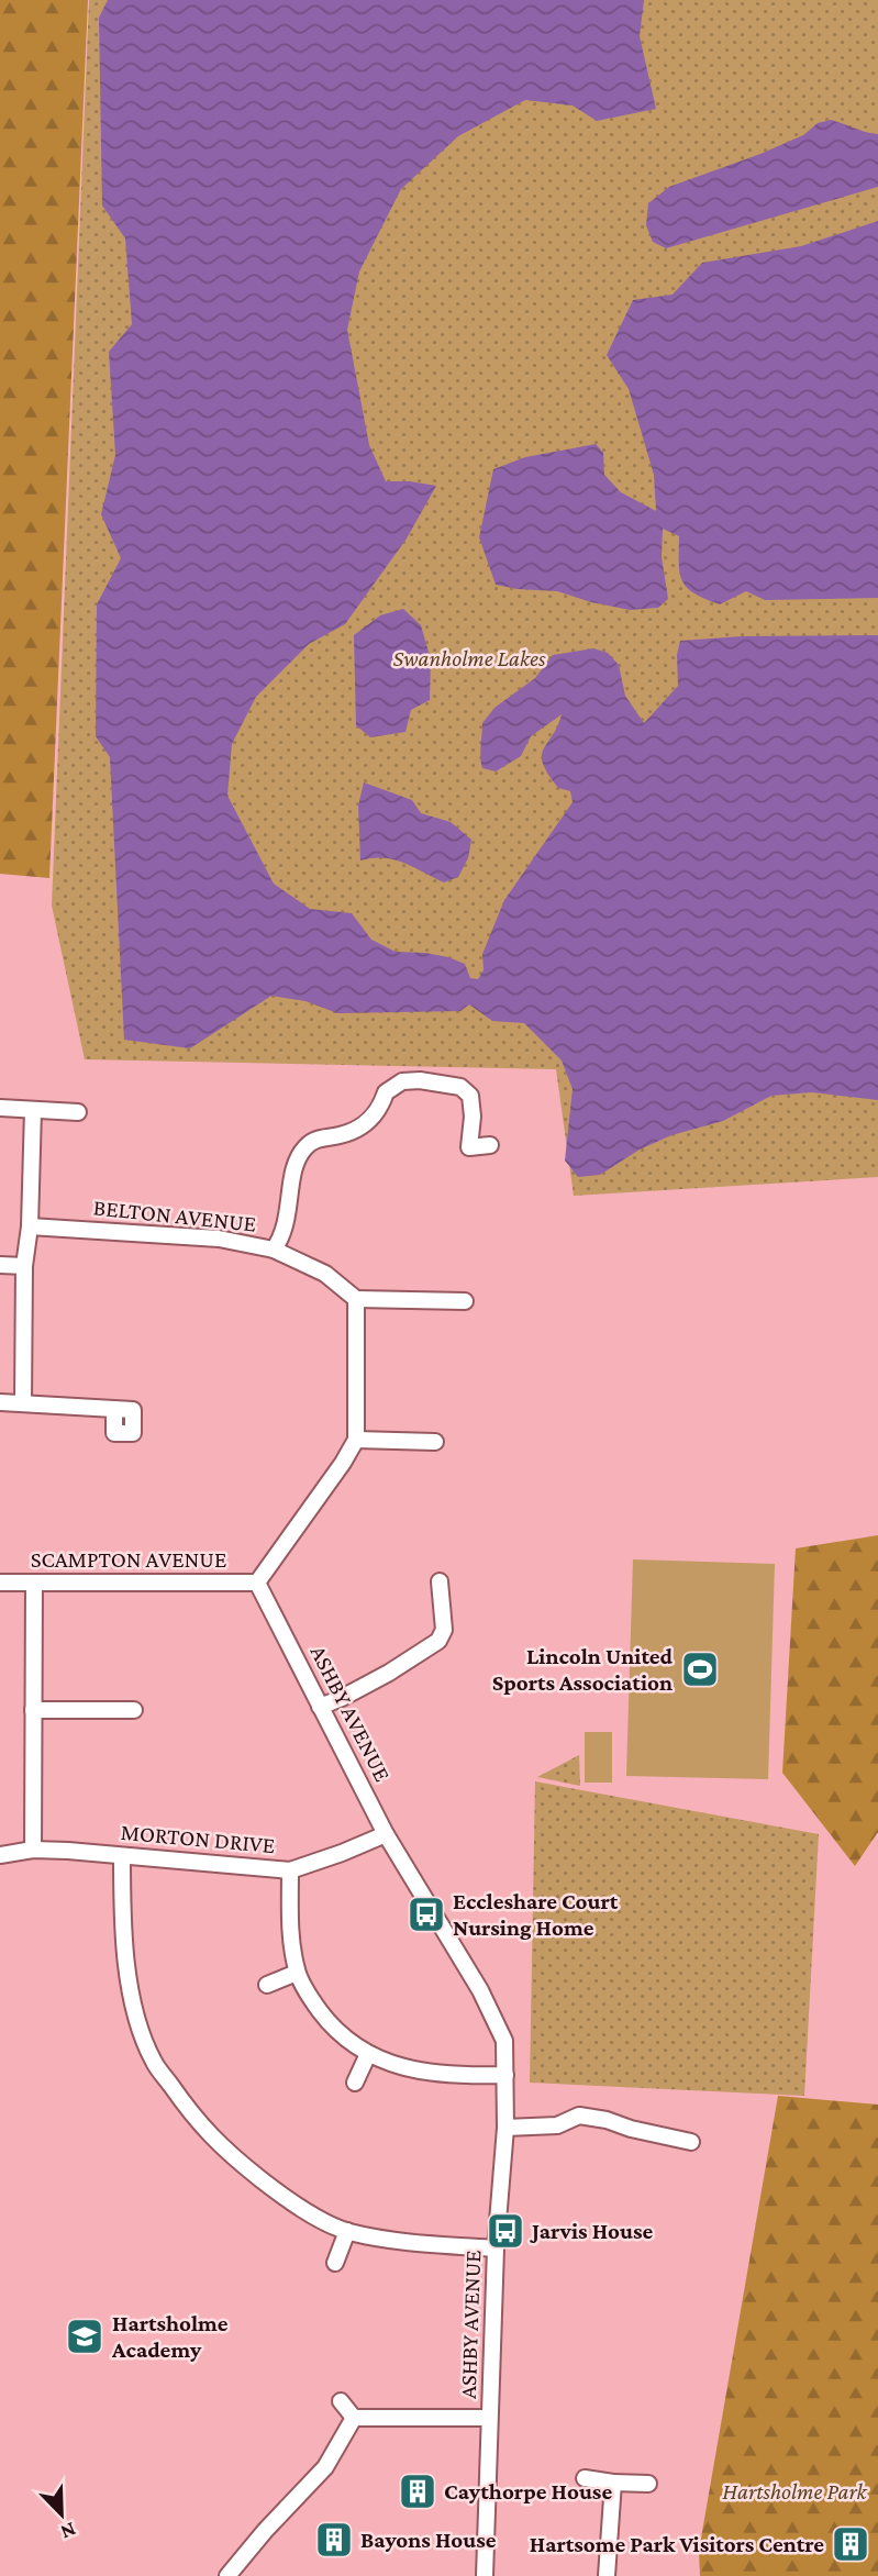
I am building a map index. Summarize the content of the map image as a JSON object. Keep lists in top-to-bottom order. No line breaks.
{"streets":{"street":["BELTON AVENUE","SCAMPTON AVENUE","ASHBY AVENUE","MORTON DRIVE"]},"crossings":[["SCAMPTON AVENUE","ASHBY AVENUE"],["ASHBY AVENUE","MORTON DRIVE"]],"parks":["Swanholme Lakes","Hartsholme Park"],"places":{"sports":["Lincoln United Sports Association"],"bus stop":["Eccleshare Court Nursing Home","Jarvis House"],"school or university":["Hartsholme Academy"],"building":["Caythorpe House","Bayons House","Hartsome Park Visitors Centre"]},"north":"bottom right"}
